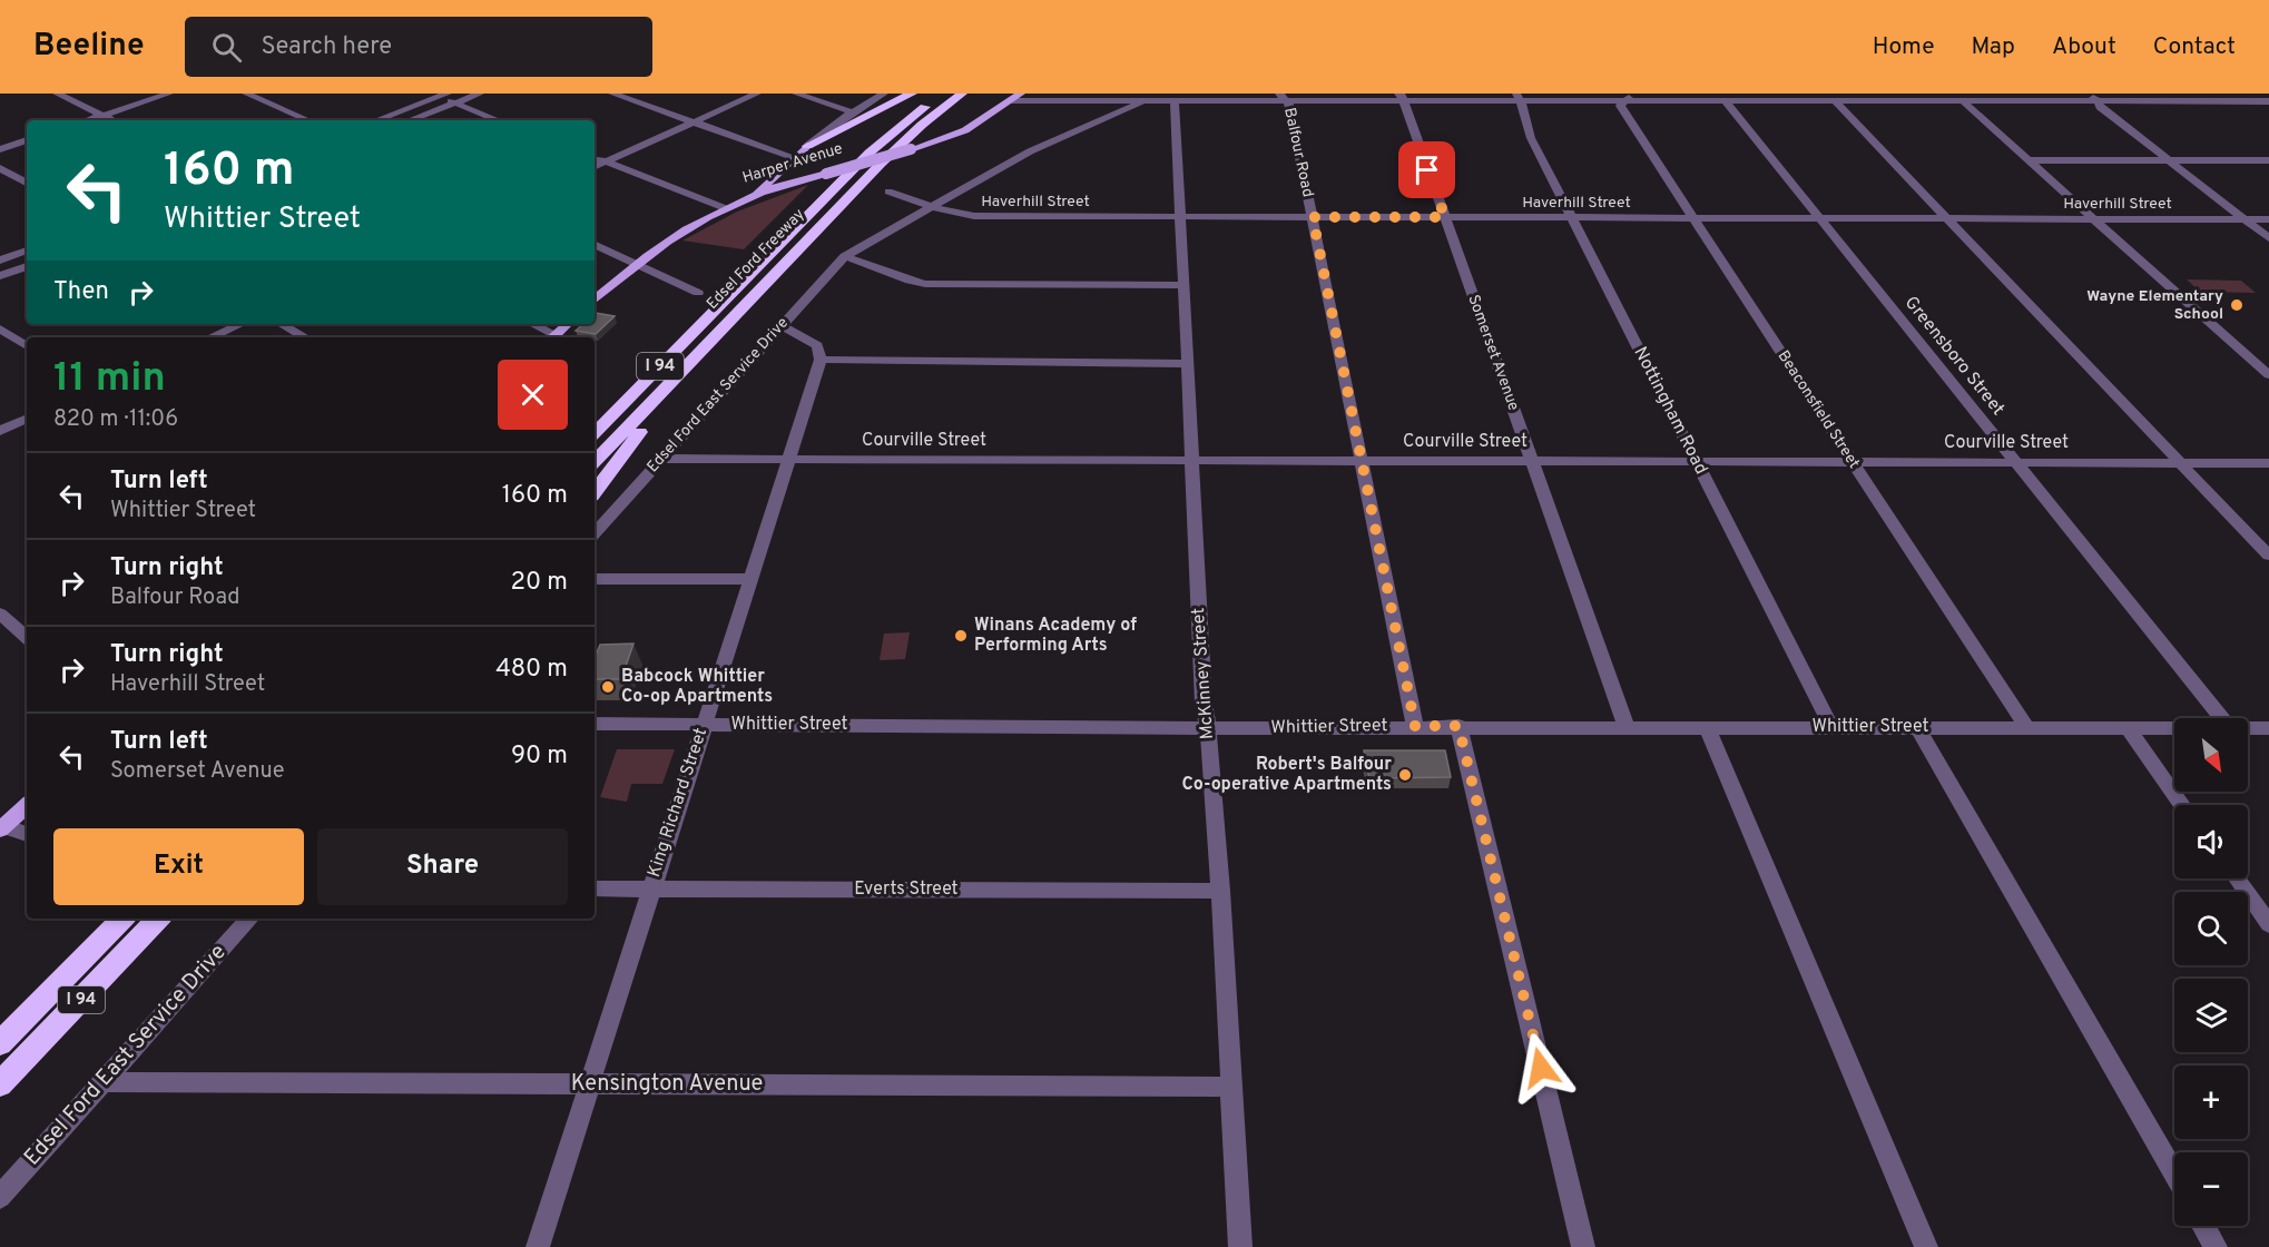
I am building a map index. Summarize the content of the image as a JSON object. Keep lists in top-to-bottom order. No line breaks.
{"streets":{"highway":["Edsel Ford Freeway","I 94"],"main road":["Harper Avenue"],"street":["Balfour Road","Haverhill Street","Somerset Avenue","Greensboro Street","Edsel Ford East Service Drive","Beaconsfield Street","Nottingham Road","Courville Street","McKinney Street","Whittier Street","King Richard Street","Everts Street","Kensington Avenue"]},"crossings":[["Balfour Road","Haverhill Street"],["Balfour Road","Courville Street"],["Balfour Road","Whittier Street"],["Haverhill Street","Somerset Avenue"],["Haverhill Street","Greensboro Street"],["Haverhill Street","Edsel Ford East Service Drive"],["Haverhill Street","Beaconsfield Street"],["Haverhill Street","Nottingham Road"],["Haverhill Street","McKinney Street"],["Somerset Avenue","Courville Street"],["Somerset Avenue","Whittier Street"],["Greensboro Street","Courville Street"],["Edsel Ford East Service Drive","Courville Street"],["Edsel Ford East Service Drive","Kensington Avenue"],["Beaconsfield Street","Courville Street"],["Beaconsfield Street","Whittier Street"],["Nottingham Road","Courville Street"],["Nottingham Road","Whittier Street"],["Courville Street","McKinney Street"],["Courville Street","King Richard Street"],["McKinney Street","Whittier Street"],["McKinney Street","Everts Street"],["McKinney Street","Kensington Avenue"],["Whittier Street","King Richard Street"],["King Richard Street","Everts Street"],["King Richard Street","Kensington Avenue"]],"places":["Wayne Elementary School","Winans Academy of Performing Arts","Babcock Whittier Co-op Apartments","Robert's Balfour Co-operative Apartments"],"north":"bottom right","page":{"header":"Beeline","search":"Search here","nav":["Home","Map","About","Contact"],"turn":["160 m","Whittier Street"],"then":"Then","heading":["11 min","820 m · 11:06"],"list":[{"name":"Turn left","note":"Whittier Street","value":"160 m"},{"name":"Turn right","note":"Balfour Road","value":"20 m"},{"name":"Turn right","note":"Haverhill Street","value":"480 m"},{"name":"Turn left","note":"Somerset Avenue","value":"90 m"}],"map_buttons":["+","−"],"buttons":["Exit","Share"]}}
